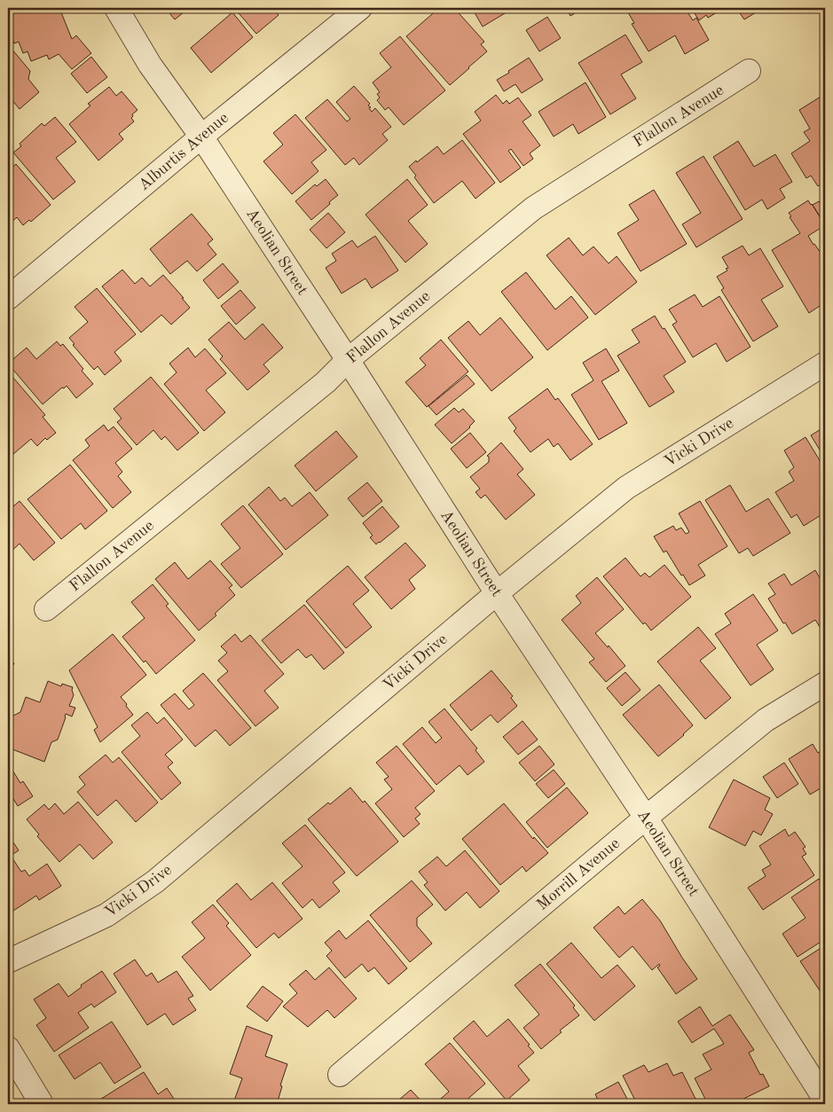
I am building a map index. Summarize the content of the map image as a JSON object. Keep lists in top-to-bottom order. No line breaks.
{"streets":{"street":["Flallon Avenue","Alburtis Avenue","Aeolian Street","Vicki Drive","Morrill Avenue"]},"crossings":[["Flallon Avenue","Aeolian Street"],["Alburtis Avenue","Aeolian Street"],["Aeolian Street","Vicki Drive"],["Aeolian Street","Morrill Avenue"]]}
